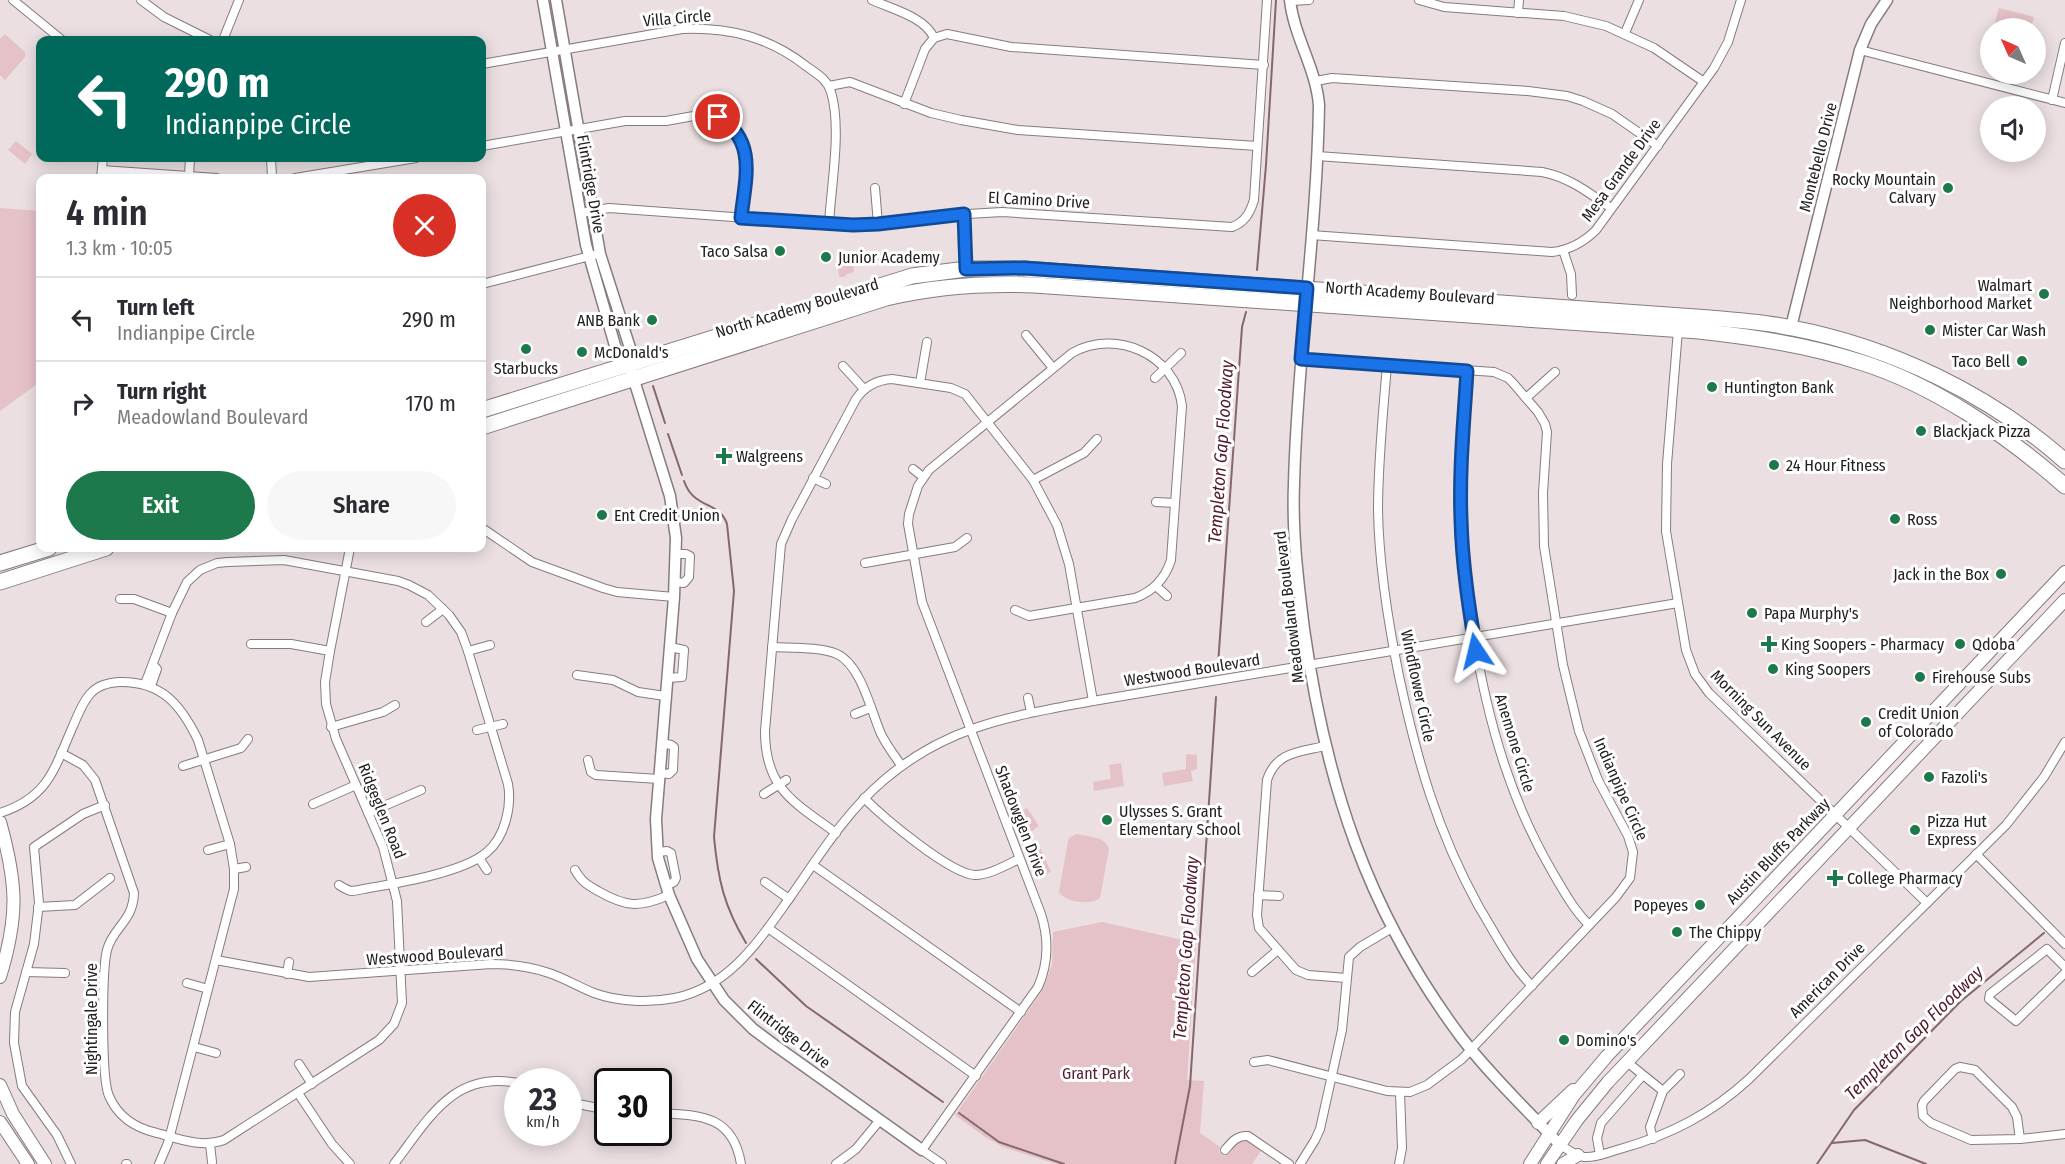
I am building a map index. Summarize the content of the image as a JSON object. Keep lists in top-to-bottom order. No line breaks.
{"streets":{"highway":["North Academy Boulevard"],"main road":["Austin Bluffs Parkway"],"street":["Villa Circle","Montebello Drive","Mesa Grande Drive","Flintridge Drive","El Camino Drive","Meadowland Boulevard","Westwood Boulevard","Windflower Circle","Morning Sun Avenue","Anemone Circle","Indianpipe Circle","Ridgeglen Road","Shadowglen Drive","American Drive","Nightingale Drive"]},"crossings":[["Villa Circle","Flintridge Drive"],["Montebello Drive","North Academy Boulevard"],["Mesa Grande Drive","Meadowland Boulevard"],["Flintridge Drive","El Camino Drive"],["Flintridge Drive","North Academy Boulevard"],["Flintridge Drive","Westwood Boulevard"],["Flintridge Drive","Shadowglen Drive"],["North Academy Boulevard","Meadowland Boulevard"],["North Academy Boulevard","Morning Sun Avenue"],["Meadowland Boulevard","Westwood Boulevard"],["Meadowland Boulevard","Indianpipe Circle"],["Meadowland Boulevard","Austin Bluffs Parkway"],["Westwood Boulevard","Windflower Circle"],["Westwood Boulevard","Morning Sun Avenue"],["Westwood Boulevard","Anemone Circle"],["Westwood Boulevard","Indianpipe Circle"],["Westwood Boulevard","Ridgeglen Road"],["Westwood Boulevard","Shadowglen Drive"],["Windflower Circle","Indianpipe Circle"],["Morning Sun Avenue","Austin Bluffs Parkway"],["Morning Sun Avenue","American Drive"],["Anemone Circle","Indianpipe Circle"],["Ridgeglen Road","Nightingale Drive"]],"water":["Templeton Gap Floodway"],"parks":["Grant Park"],"places":{"other":["Rocky Mountain Calvary","Taco Salsa","Junior Academy","Walmart Neighborhood Market","ANB Bank","Mister Car Wash","Starbucks","McDonald's","Taco Bell","Huntington Bank","Blackjack Pizza","24 Hour Fitness","Ent Credit Union","Ross","Jack in the Box","Papa Murphy's","Qdoba","King Soopers","Firehouse Subs","Credit Union of Colorado","Fazoli's","Ulysses S. Grant Elementary School","Pizza Hut Express","Popeyes","The Chippy","Domino's"],"health":["Walgreens","King Soopers - Pharmacy","College Pharmacy"]},"north":"top left","page":{"turn":["290 m","Indianpipe Circle"],"heading":["4 min","1.3 km · 10:05"],"list":[{"name":"Turn left","note":"Indianpipe Circle","value":"290 m"},{"name":"Turn right","note":"Meadowland Boulevard","value":"170 m"}],"buttons":["Exit","Share"],"speed":"23 km/h","limit":"30"}}
